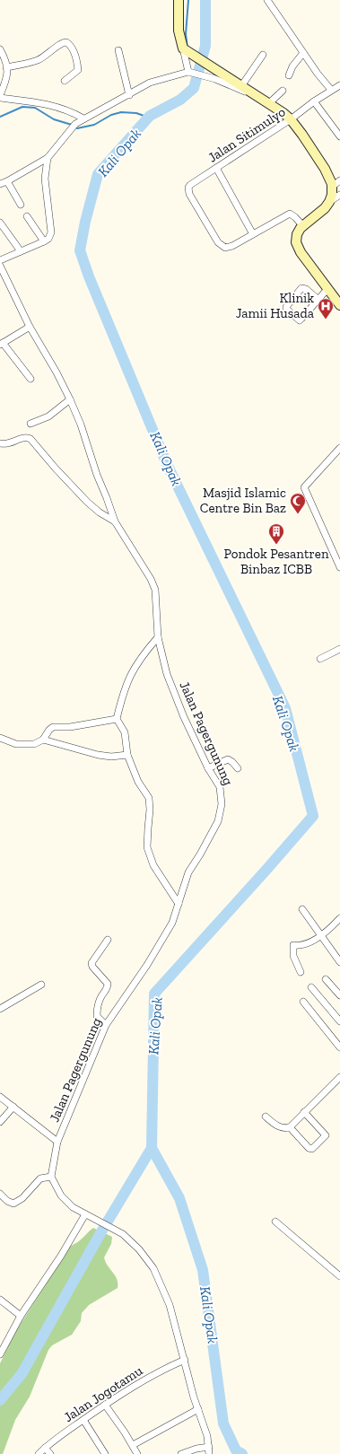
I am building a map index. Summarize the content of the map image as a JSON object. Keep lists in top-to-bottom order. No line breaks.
{"streets":{"street":["Jalan Sitimulyo","Jalan Pagergunung","Jalan Jogotamu"]},"water":["Kali Opak"],"places":{"hospital":["Klinik Jamii Husada"],"mosque":["Masjid Islamic Centre Bin Baz"],"building":["Pondok Pesantren Binbaz ICBB"]}}
